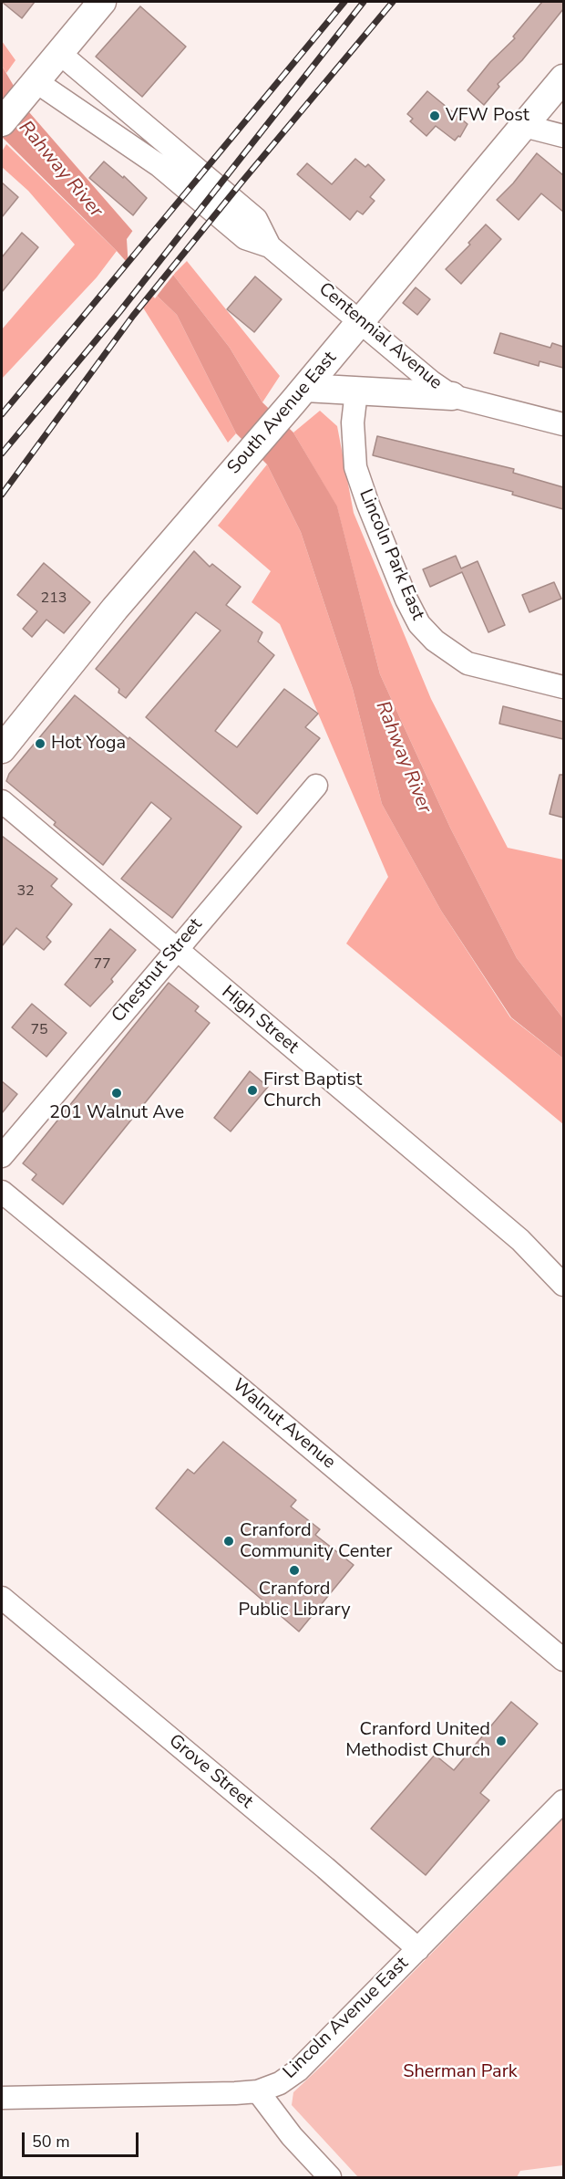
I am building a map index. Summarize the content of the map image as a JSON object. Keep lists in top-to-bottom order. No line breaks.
{"streets":{"main road":["South Avenue East"],"street":["Centennial Avenue","Lincoln Park East","Chestnut Street","High Street","Walnut Avenue","Grove Street","Lincoln Avenue East"]},"crossings":[["Centennial Avenue","South Avenue East"],["Chestnut Street","High Street"],["Grove Street","Lincoln Avenue East"]],"water":["Rahway River"],"parks":["Sherman Park"],"places":["VFW Post","Hot Yoga","First Baptist Church","201 Walnut Ave","Cranford Community Center","Cranford Public Library","Cranford United Methodist Church"],"house_numbers":["213","32","77","75"],"scale_bar":"50 m"}
